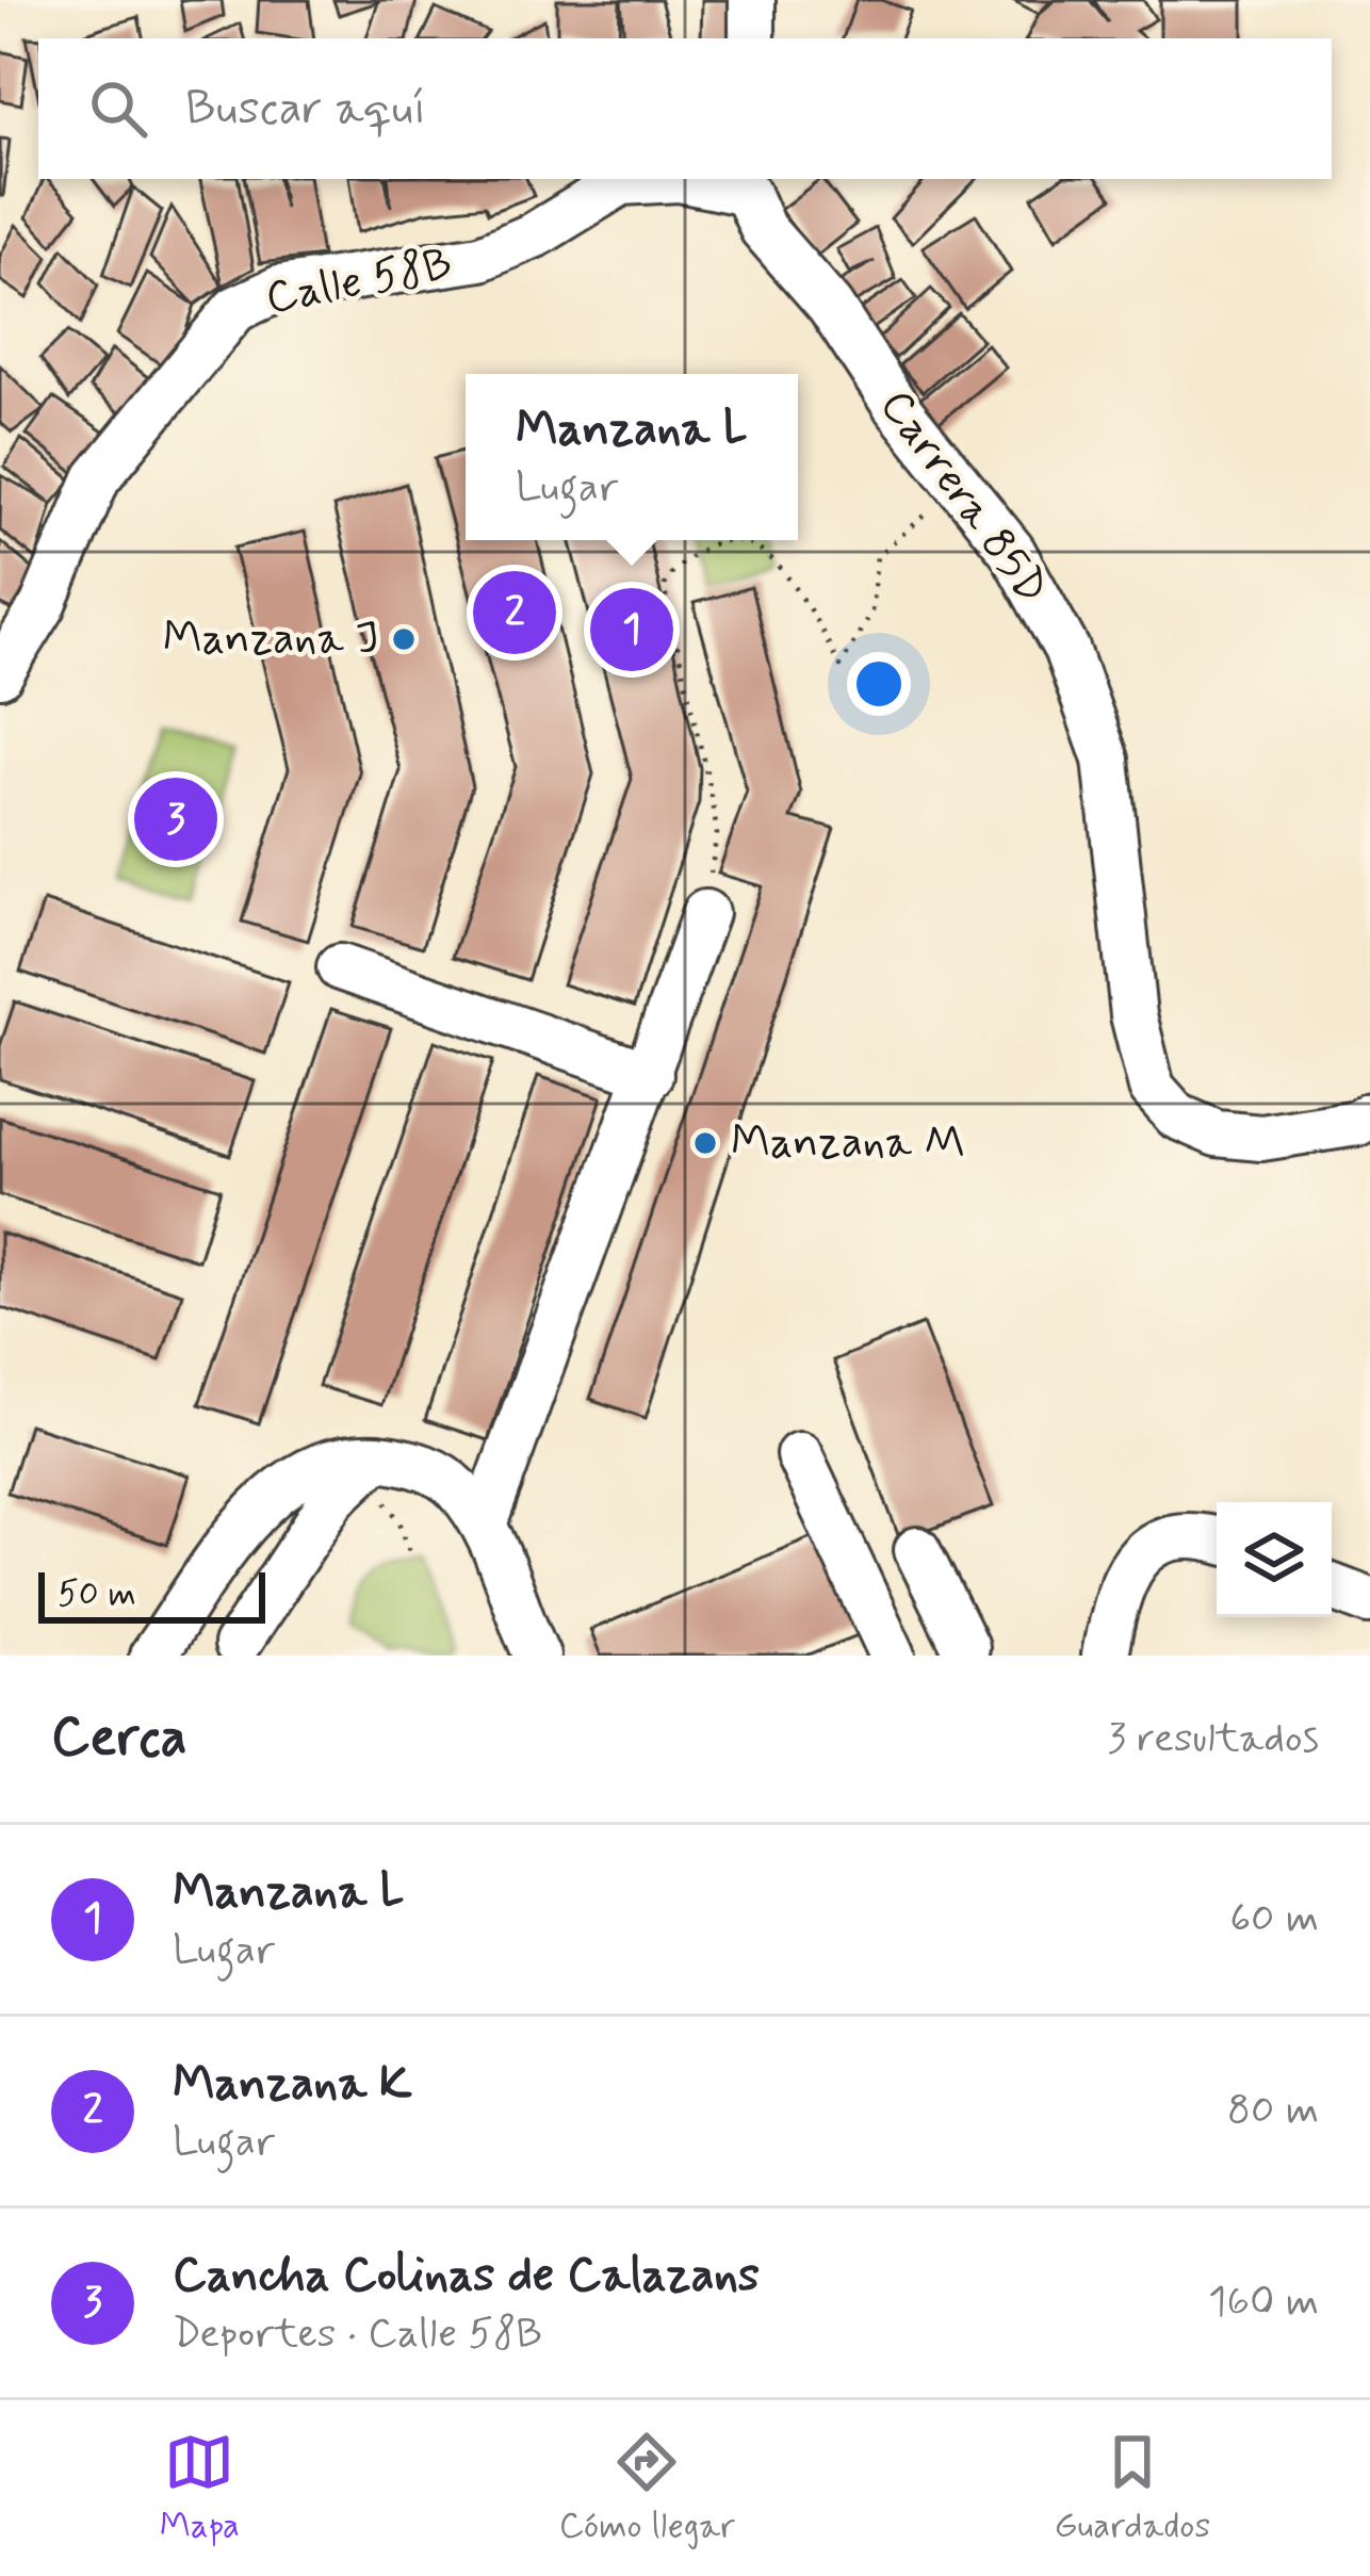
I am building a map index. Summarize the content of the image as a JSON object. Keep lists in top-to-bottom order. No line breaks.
{"streets":{"street":["Calle 58B","Carrera 85D"]},"crossings":[["Calle 58B","Carrera 85D"]],"places":["Manzana J","Manzana M"],"scale_bar":"50 m","page":{"search":"Buscar aquí","popup":["Manzana L","Lugar"],"pins":["2","1","3"],"scale":"50 m","heading":["Cerca","3 resultados"],"list":[{"mark":"1","name":"Manzana L","note":"Lugar","value":"60 m"},{"mark":"2","name":"Manzana K","note":"Lugar","value":"80 m"},{"mark":"3","name":"Cancha Colinas de Calazans","note":"Deportes · Calle 58B","value":"160 m"}],"nav":["Mapa","Cómo llegar","Guardados"]}}
